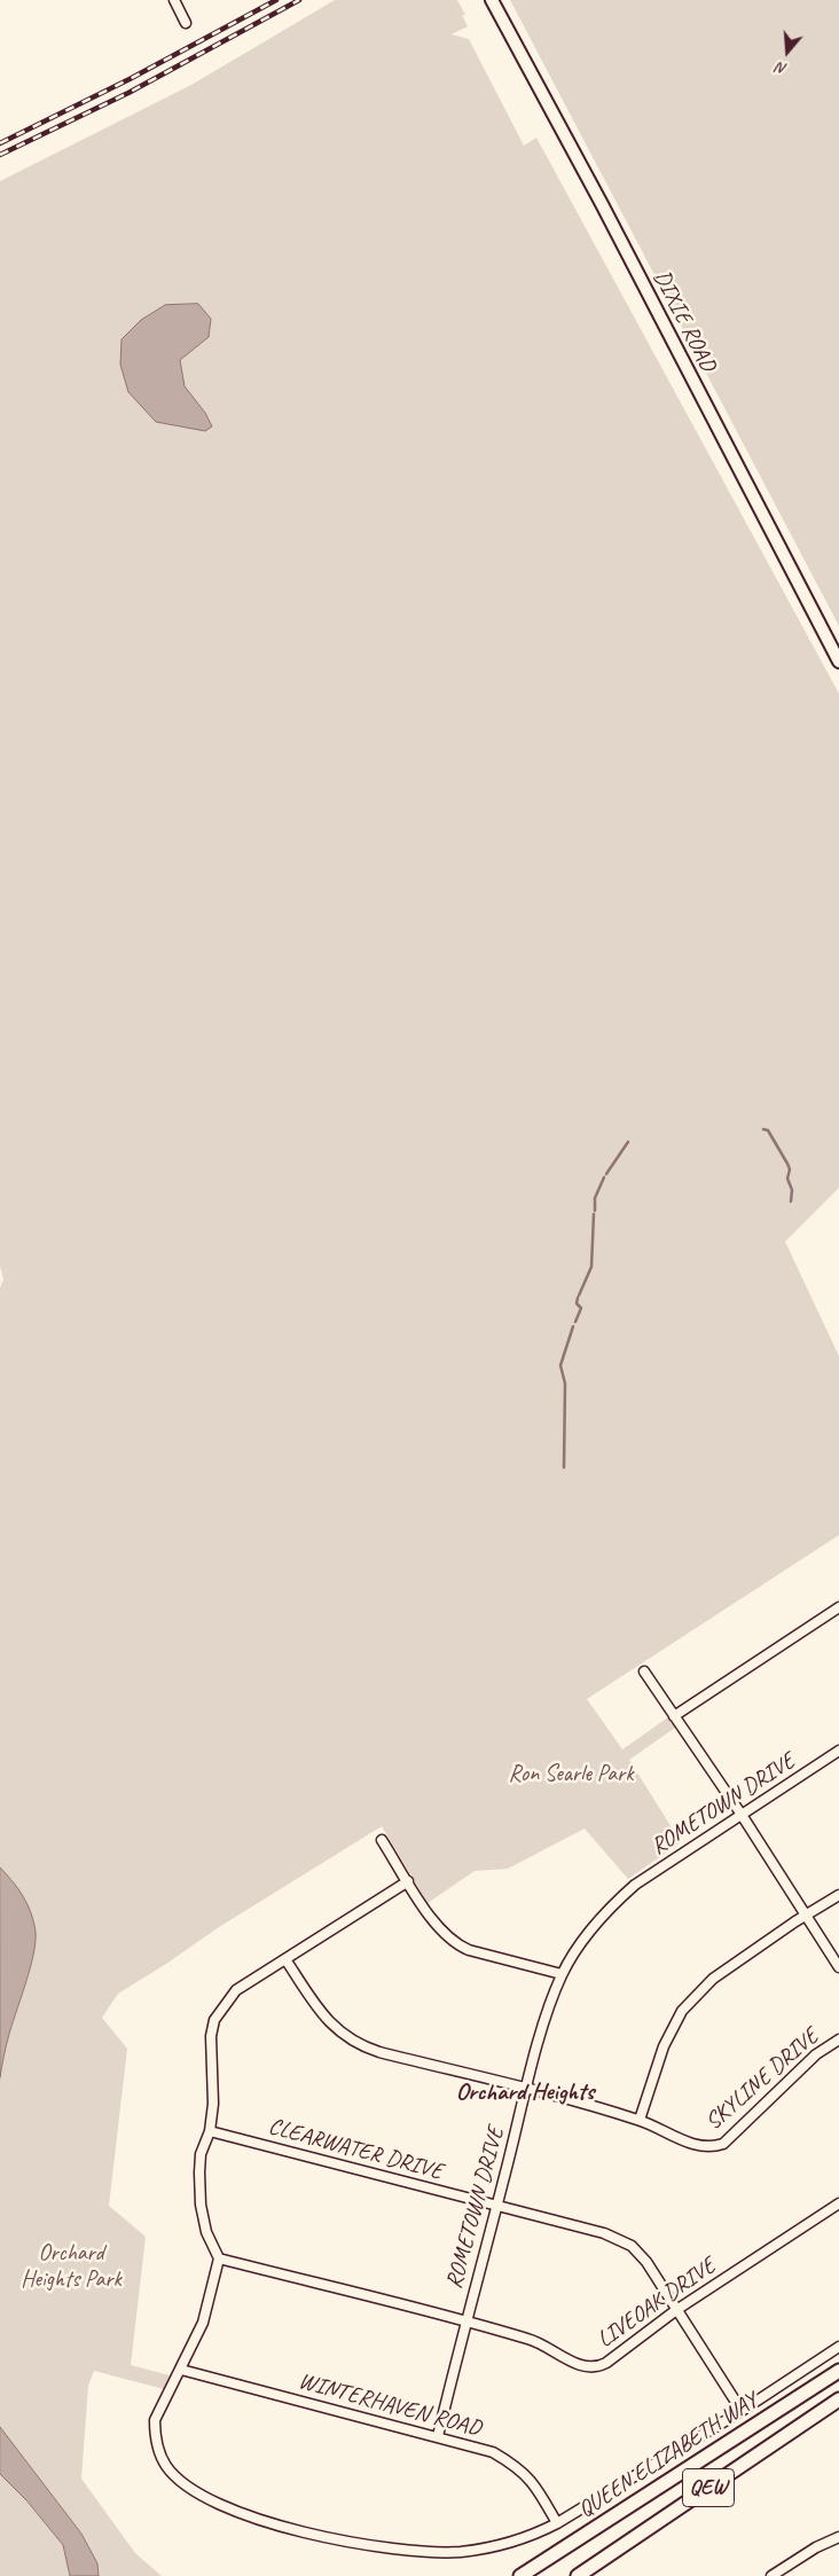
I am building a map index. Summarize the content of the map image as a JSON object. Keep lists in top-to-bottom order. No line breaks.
{"streets":{"highway":["QUEEN ELIZABETH WAY","QEW"],"main road":["DIXIE ROAD"],"street":["ROMETOWN DRIVE","SKYLINE DRIVE","CLEARWATER DRIVE","LIVEOAK DRIVE","WINTERHAVEN ROAD"]},"crossings":[["ROMETOWN DRIVE","SKYLINE DRIVE"],["ROMETOWN DRIVE","CLEARWATER DRIVE"],["ROMETOWN DRIVE","LIVEOAK DRIVE"],["ROMETOWN DRIVE","WINTERHAVEN ROAD"],["CLEARWATER DRIVE","LIVEOAK DRIVE"]],"districts":["Orchard Heights"],"parks":["Ron Searle Park","Orchard Heights Park"],"north":"bottom"}
